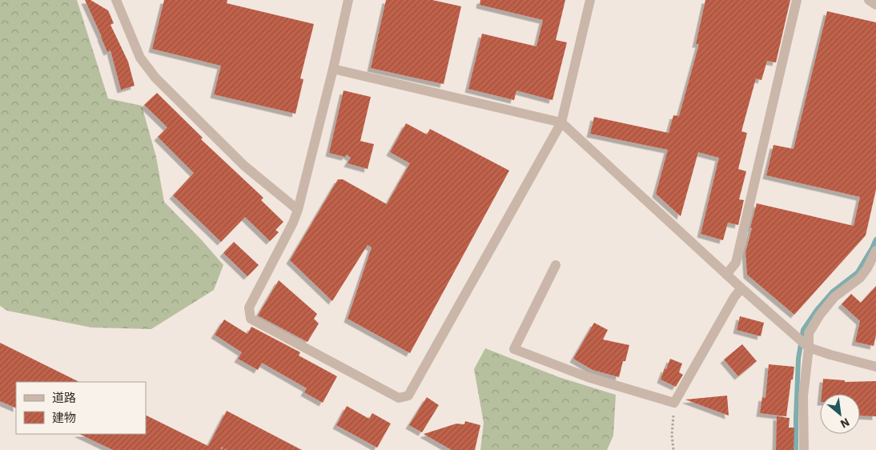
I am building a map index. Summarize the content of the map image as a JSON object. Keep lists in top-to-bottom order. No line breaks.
{"legend":["道路","建物"],"north":"bottom right"}
